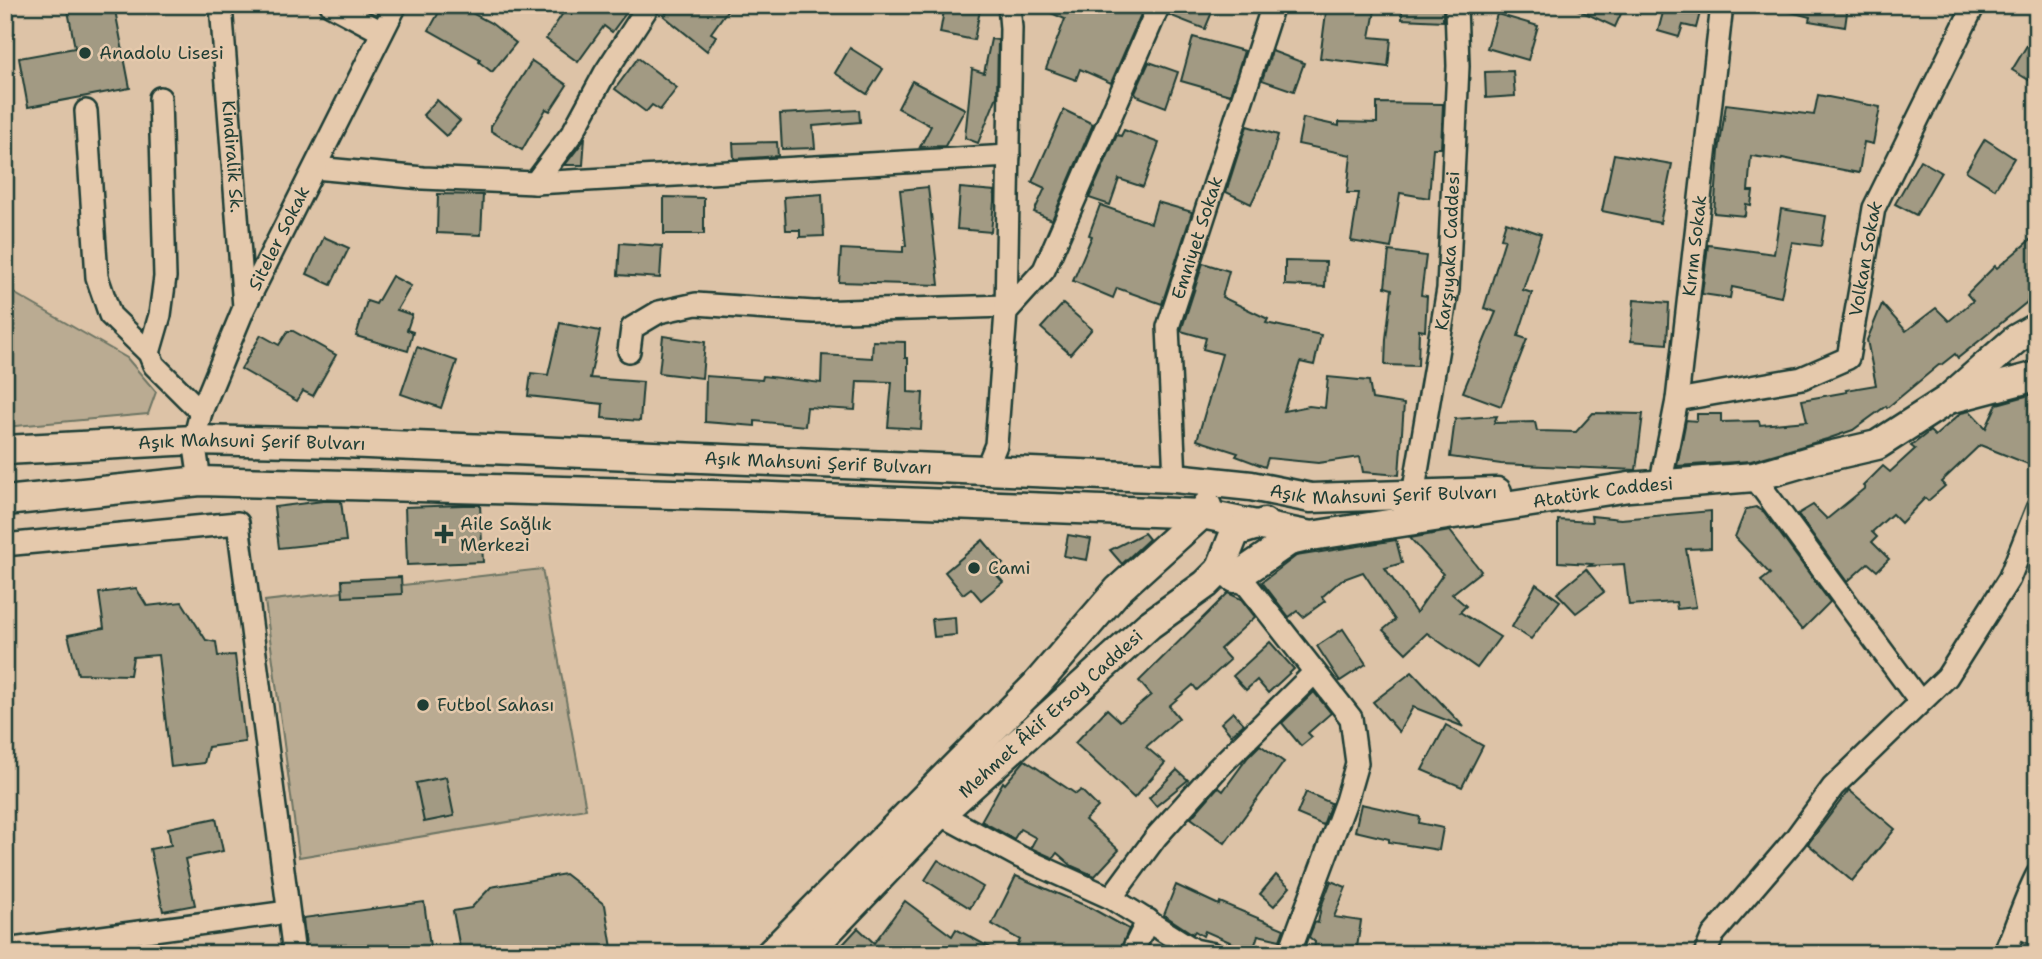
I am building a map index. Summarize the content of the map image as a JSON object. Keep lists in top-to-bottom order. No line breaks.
{"streets":{"main road":["Aşık Mahsuni Şerif Bulvarı","Atatürk Caddesi","Mehmet Âkif Ersoy Caddesi"],"street":["Kindiralik Sk.","Siteler Sokak","Emniyet Sokak","Kırım Sokak","Karşıyaka Caddesi","Volkan Sokak"]},"crossings":[["Kindiralik Sk.","Siteler Sokak"],["Siteler Sokak","Aşık Mahsuni Şerif Bulvarı"],["Emniyet Sokak","Aşık Mahsuni Şerif Bulvarı"],["Kırım Sokak","Volkan Sokak"],["Kırım Sokak","Atatürk Caddesi"],["Karşıyaka Caddesi","Aşık Mahsuni Şerif Bulvarı"],["Aşık Mahsuni Şerif Bulvarı","Atatürk Caddesi"],["Aşık Mahsuni Şerif Bulvarı","Mehmet Âkif Ersoy Caddesi"],["Atatürk Caddesi","Mehmet Âkif Ersoy Caddesi"]],"places":{"other":["Anadolu Lisesi","Cami","Futbol Sahası"],"health":["Aile Sağlık Merkezi"]}}
